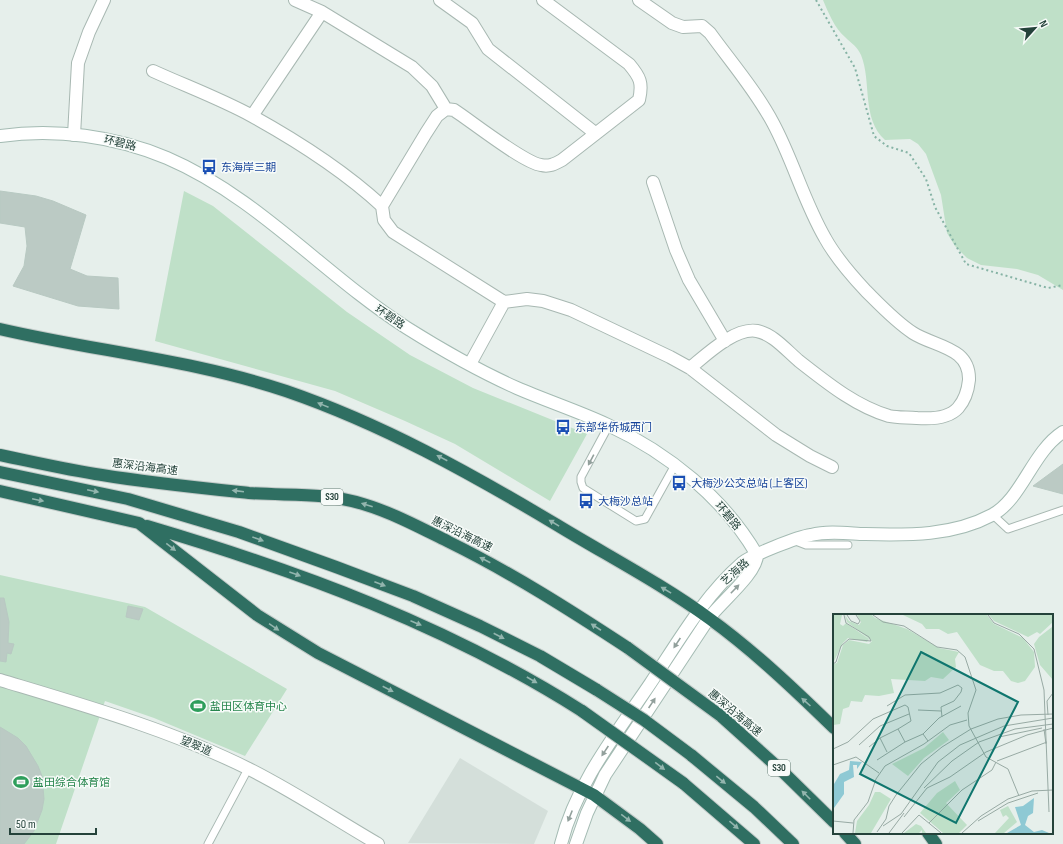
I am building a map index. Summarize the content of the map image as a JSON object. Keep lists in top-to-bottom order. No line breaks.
{"streets":{"highway":["惠深沿海高速","S30"],"street":["环碧路","艺海路","望翠道"]},"crossings":[["环碧路","艺海路"]],"places":{"bus stop":["东海岸三期","东部华侨城西门","大梅沙公交总站 (上客区)","大梅沙总站"],"sports":["盐田区体育中心","盐田综合体育馆"]},"scale_bar":"50 m","north":"top right"}
